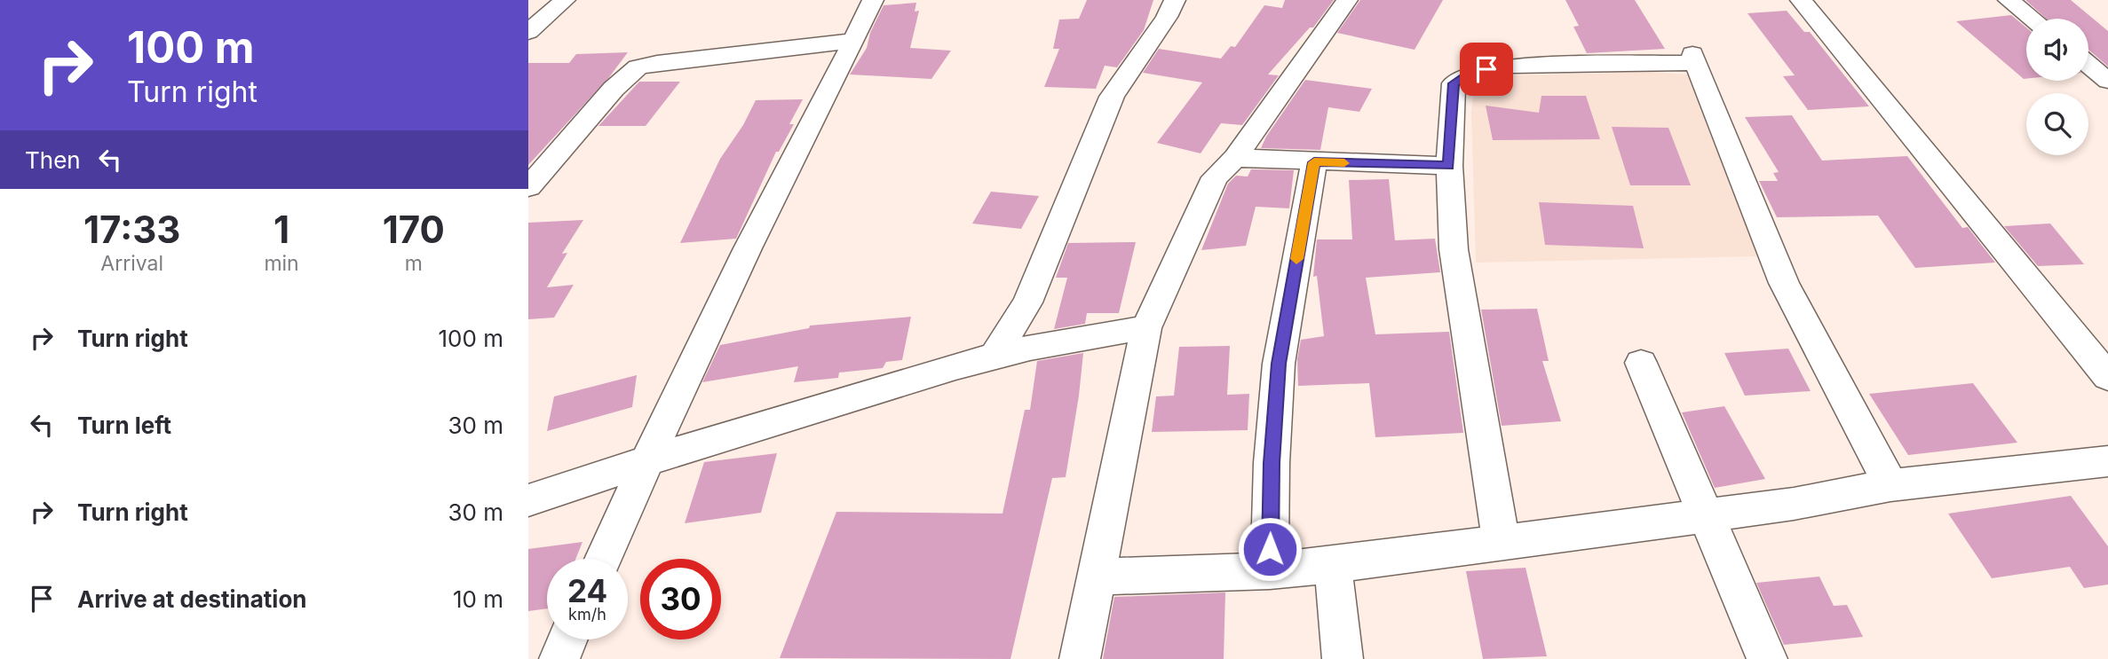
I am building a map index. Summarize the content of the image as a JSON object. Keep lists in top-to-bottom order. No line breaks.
{"page":{"turn":["100 m","Turn right"],"then":"Then","eta":["17:33","Arrival","1","min","170","m"],"list":[{"name":"Turn right","value":"100 m"},{"name":"Turn left","value":"30 m"},{"name":"Turn right","value":"30 m"},{"name":"Arrive at destination","value":"10 m"}],"speed":"24 km/h","limit":"30"}}
